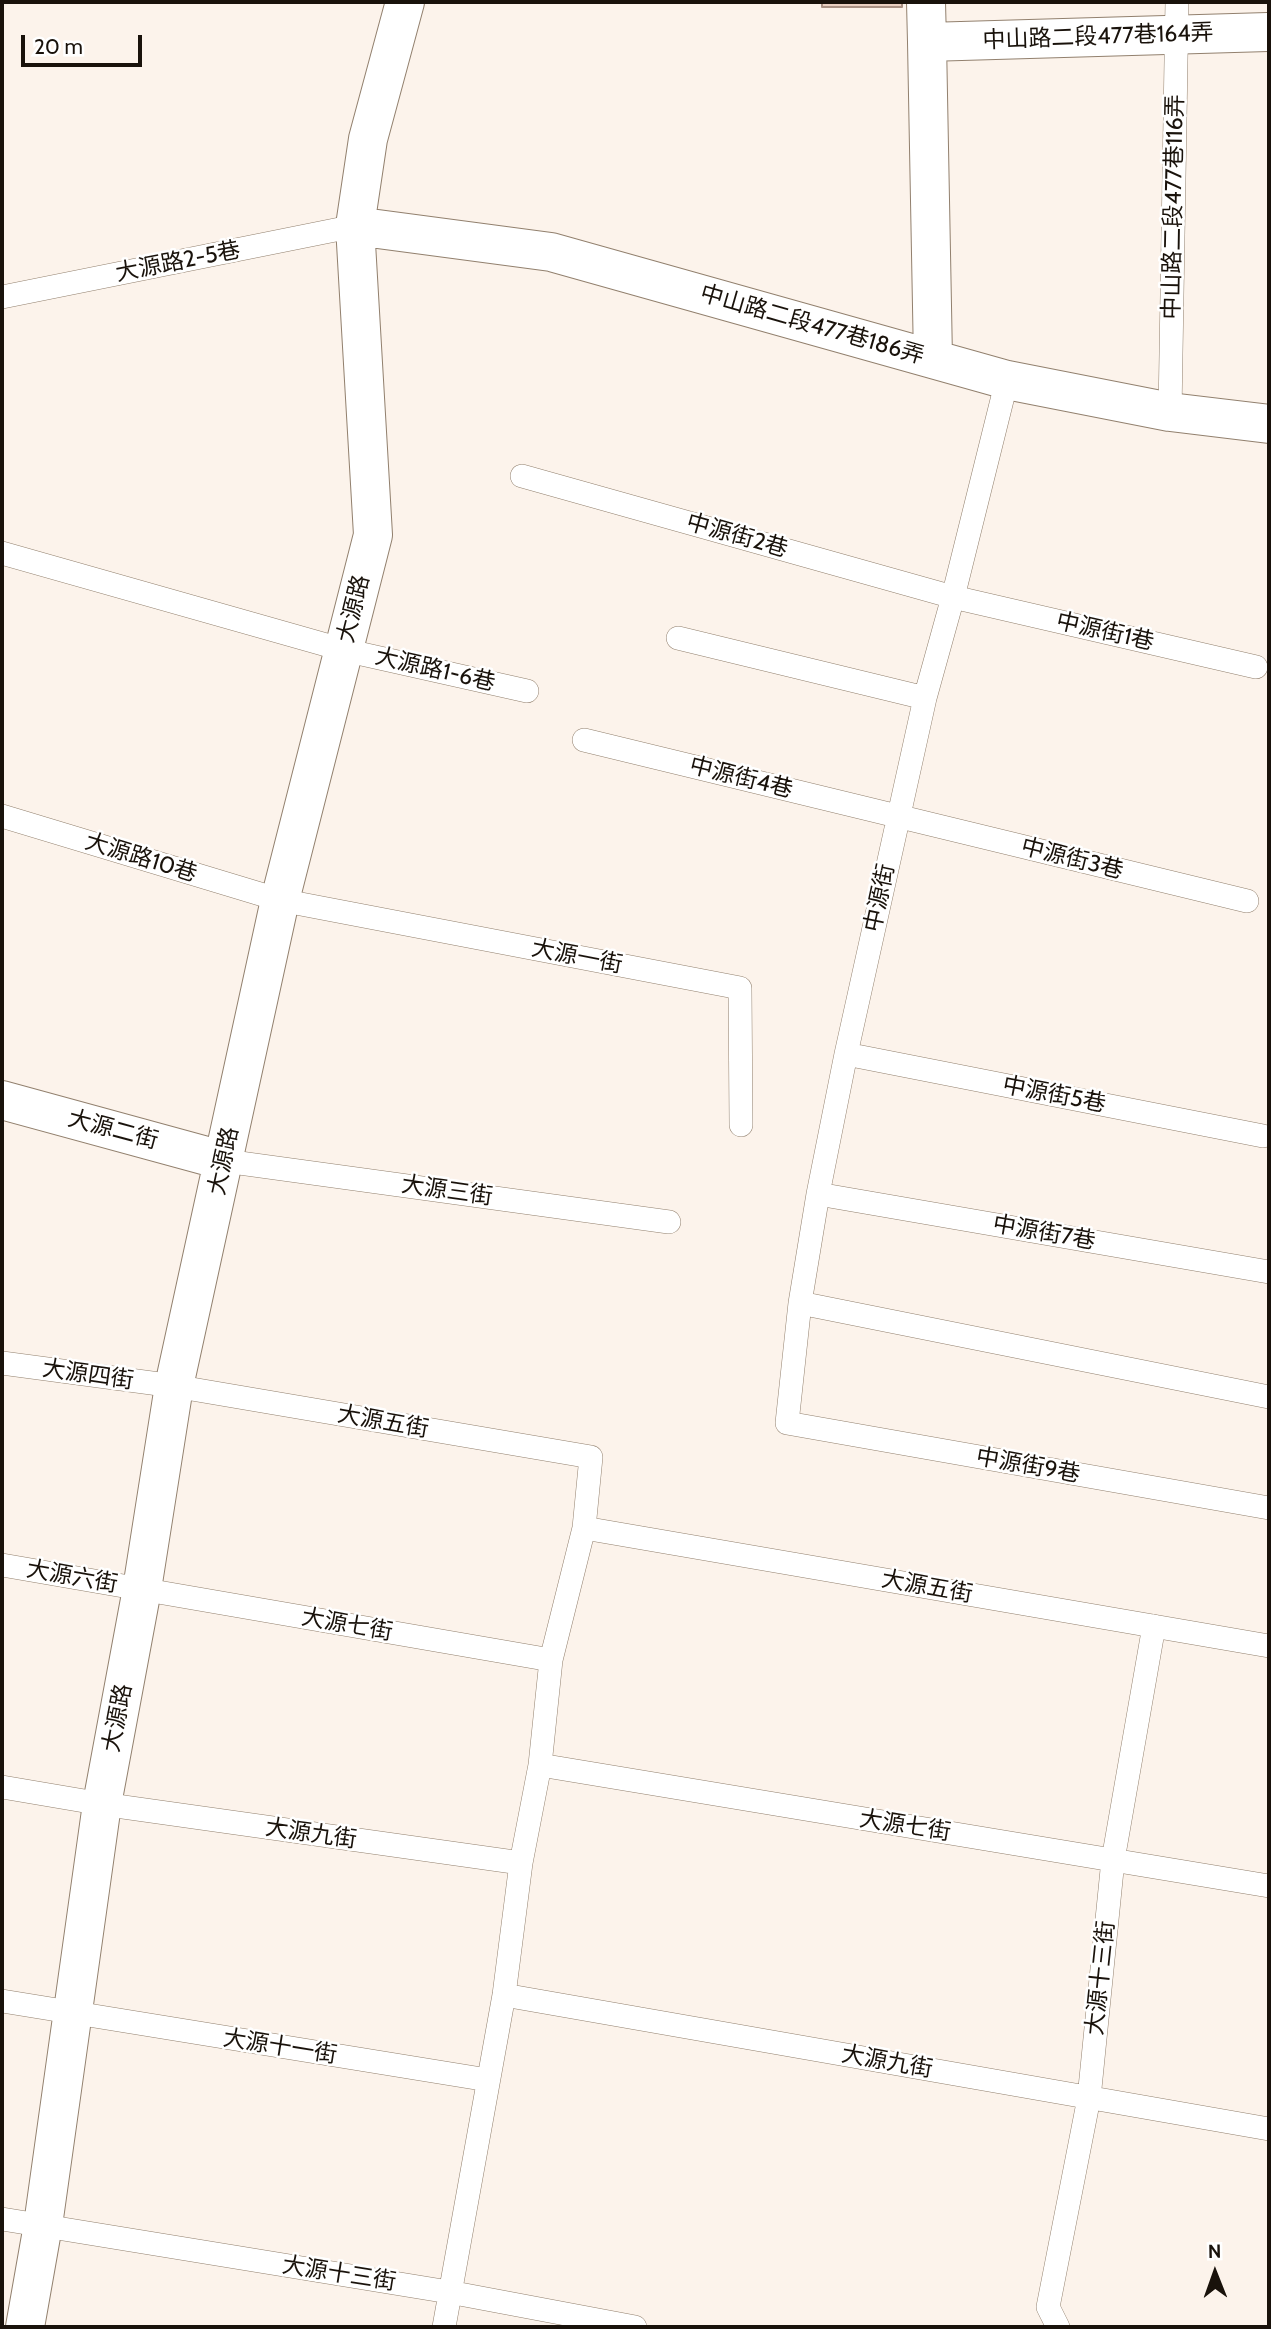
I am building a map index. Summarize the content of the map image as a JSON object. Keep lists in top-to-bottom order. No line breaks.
{"streets":{"street":["中山路二段477巷164弄","中山路二段477巷186弄","大源路","大源二街"],"lane":["中山路二段477巷116弄","大源路2-5巷","中源街2巷","中源街1巷","大源路1-6巷","中源街4巷","大源路10巷","中源街3巷","中源街","大源一街","中源街5巷","大源三街","中源街7巷","大源四街","大源五街","中源街9巷","大源六街","大源七街","大源九街","大源十三街","大源十一街"]},"crossings":[["中山路二段477巷164弄","中山路二段477巷116弄"],["中山路二段477巷116弄","中山路二段477巷186弄"],["大源路2-5巷","中山路二段477巷186弄"],["大源路2-5巷","大源路"],["中山路二段477巷186弄","大源路"],["中山路二段477巷186弄","中源街"],["中源街2巷","中源街1巷"],["中源街2巷","中源街"],["大源路","大源路1-6巷"],["大源路","大源路10巷"],["大源路","大源一街"],["大源路","大源二街"],["大源路","大源三街"],["大源路","大源四街"],["大源路","大源五街"],["大源路","大源六街"],["大源路","大源七街"],["大源路","大源九街"],["大源路","大源十三街"],["大源路","大源十一街"],["中源街1巷","中源街"],["中源街4巷","中源街3巷"],["中源街4巷","中源街"],["大源路10巷","大源一街"],["中源街3巷","中源街"],["中源街","中源街5巷"],["中源街","中源街7巷"],["中源街","中源街9巷"],["大源二街","大源三街"],["大源四街","大源五街"],["大源五街","大源十三街"],["大源六街","大源七街"],["大源七街","大源十三街"],["大源九街","大源十三街"]],"scale_bar":"20 m","north":"top"}
